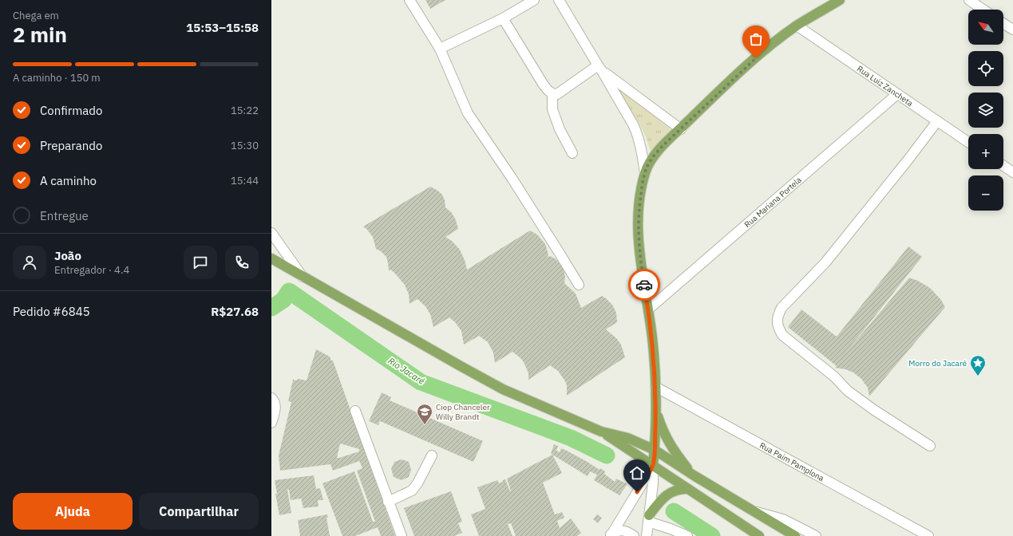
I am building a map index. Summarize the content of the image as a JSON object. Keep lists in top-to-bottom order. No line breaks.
{"streets":{"street":["Rua Luiz Zancheta","Rua Mariana Portela","Rua Paim Pamplona"]},"crossings":[["Rua Luiz Zancheta","Rua Mariana Portela"]],"water":["Rio Jacaré"],"places":{"place":["Morro do Jacaré"],"school or university":["Ciep Chanceler Willy Brandt"]},"north":"top left","page":{"heading":["2 min","Chega em","15:53–15:58"],"panel":["João","Entregador · 4.4","Pedido #6845","R$27.68"],"map_buttons":["+","−"],"bar":"A caminho · 150 m","list":[["Confirmado","15:22"],["Preparando","15:30"],["A caminho","15:44"],"Entregue"],"buttons":["Ajuda","Compartilhar"]}}
